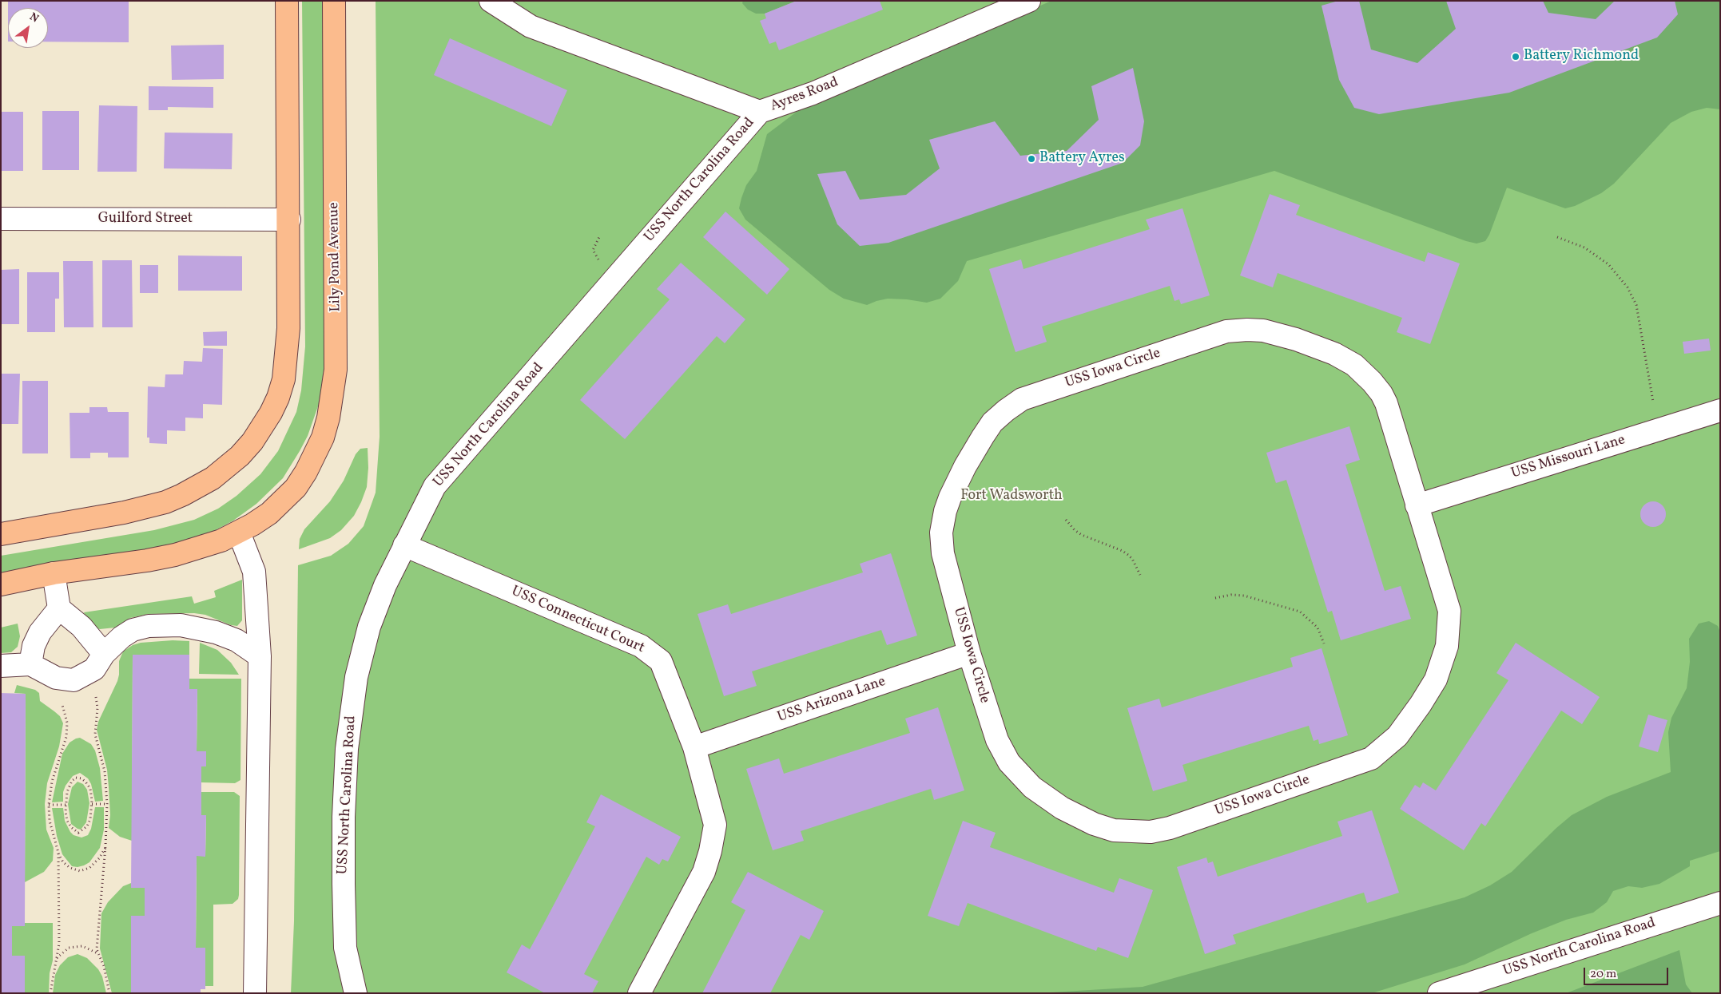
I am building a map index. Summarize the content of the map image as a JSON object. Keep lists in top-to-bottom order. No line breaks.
{"streets":{"main road":["Lily Pond Avenue"],"street":["Ayres Road","USS North Carolina Road","Guilford Street","USS Iowa Circle","USS Missouri Lane","USS Connecticut Court","USS Arizona Lane"]},"crossings":[["Ayres Road","USS North Carolina Road"],["USS North Carolina Road","USS Connecticut Court"],["USS Iowa Circle","USS Missouri Lane"],["USS Iowa Circle","USS Arizona Lane"],["USS Connecticut Court","USS Arizona Lane"]],"parks":["Fort Wadsworth"],"places":["Battery Richmond","Battery Ayres"],"scale_bar":"20 m","north":"top right"}
